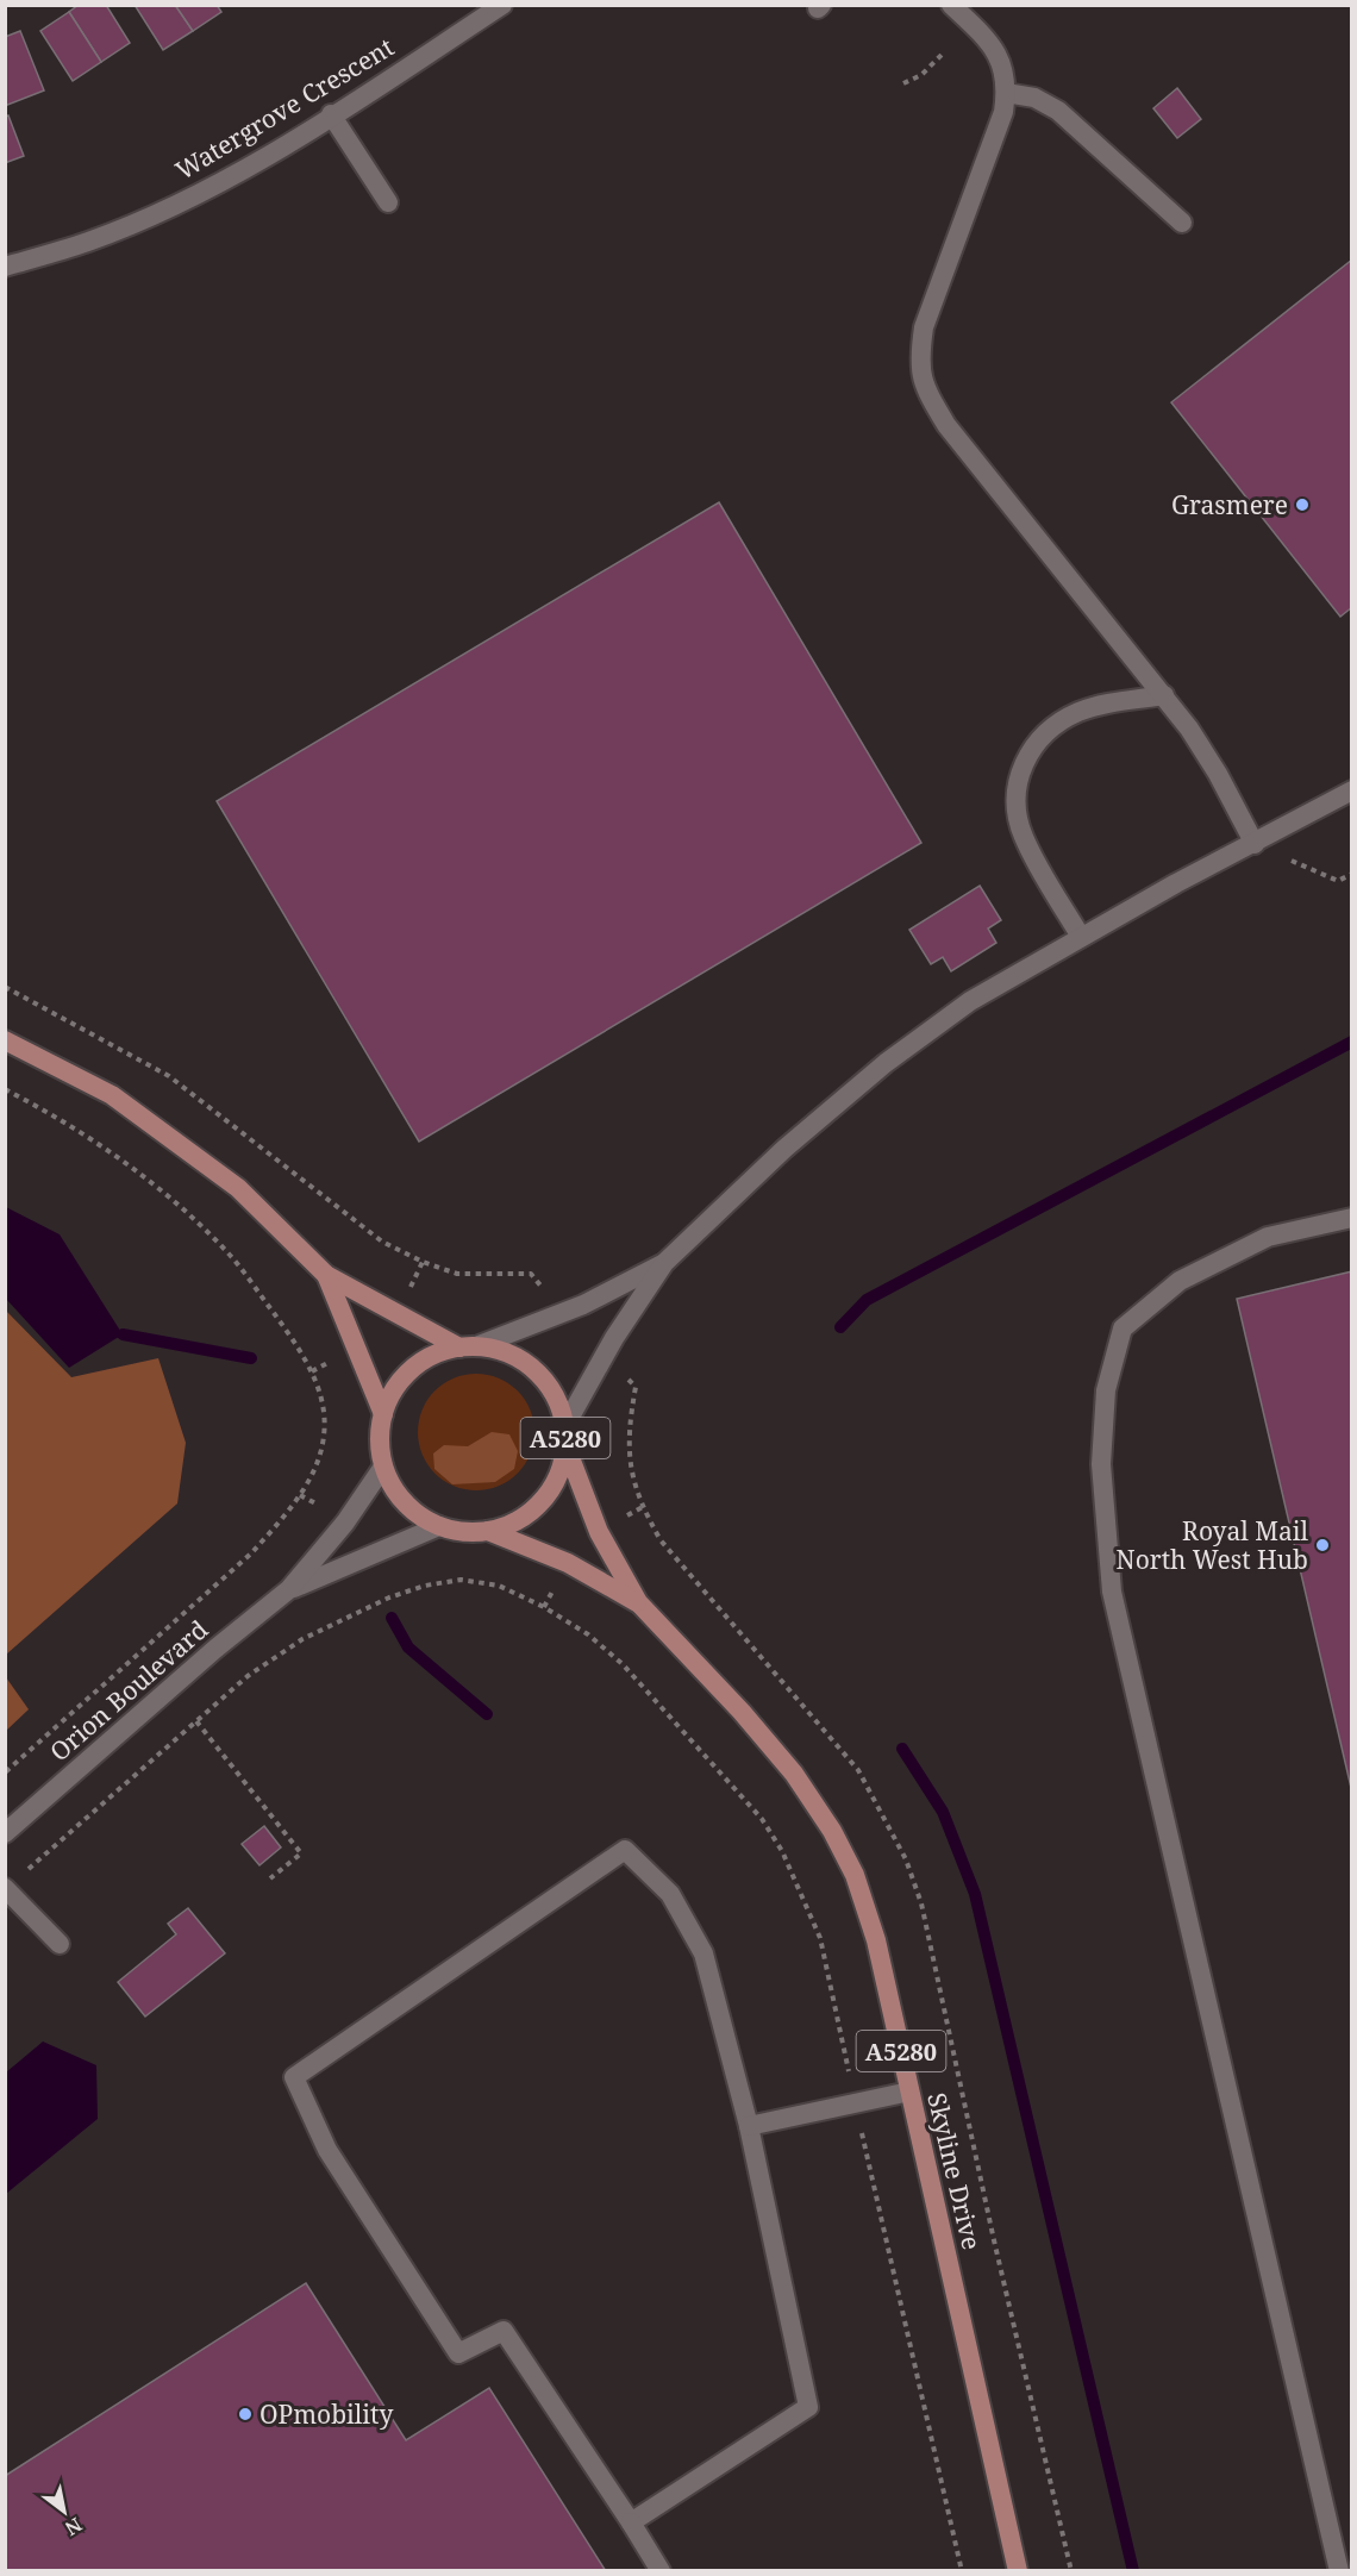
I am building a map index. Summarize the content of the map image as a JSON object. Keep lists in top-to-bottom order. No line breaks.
{"streets":{"main road":["A5280","Skyline Drive"],"street":["Watergrove Crescent","Orion Boulevard"]},"crossings":[["A5280","Orion Boulevard"],["A5280","Skyline Drive"],["Orion Boulevard","Skyline Drive"]],"places":["Grasmere","Royal Mail North West Hub","OPmobility"],"north":"bottom right"}
